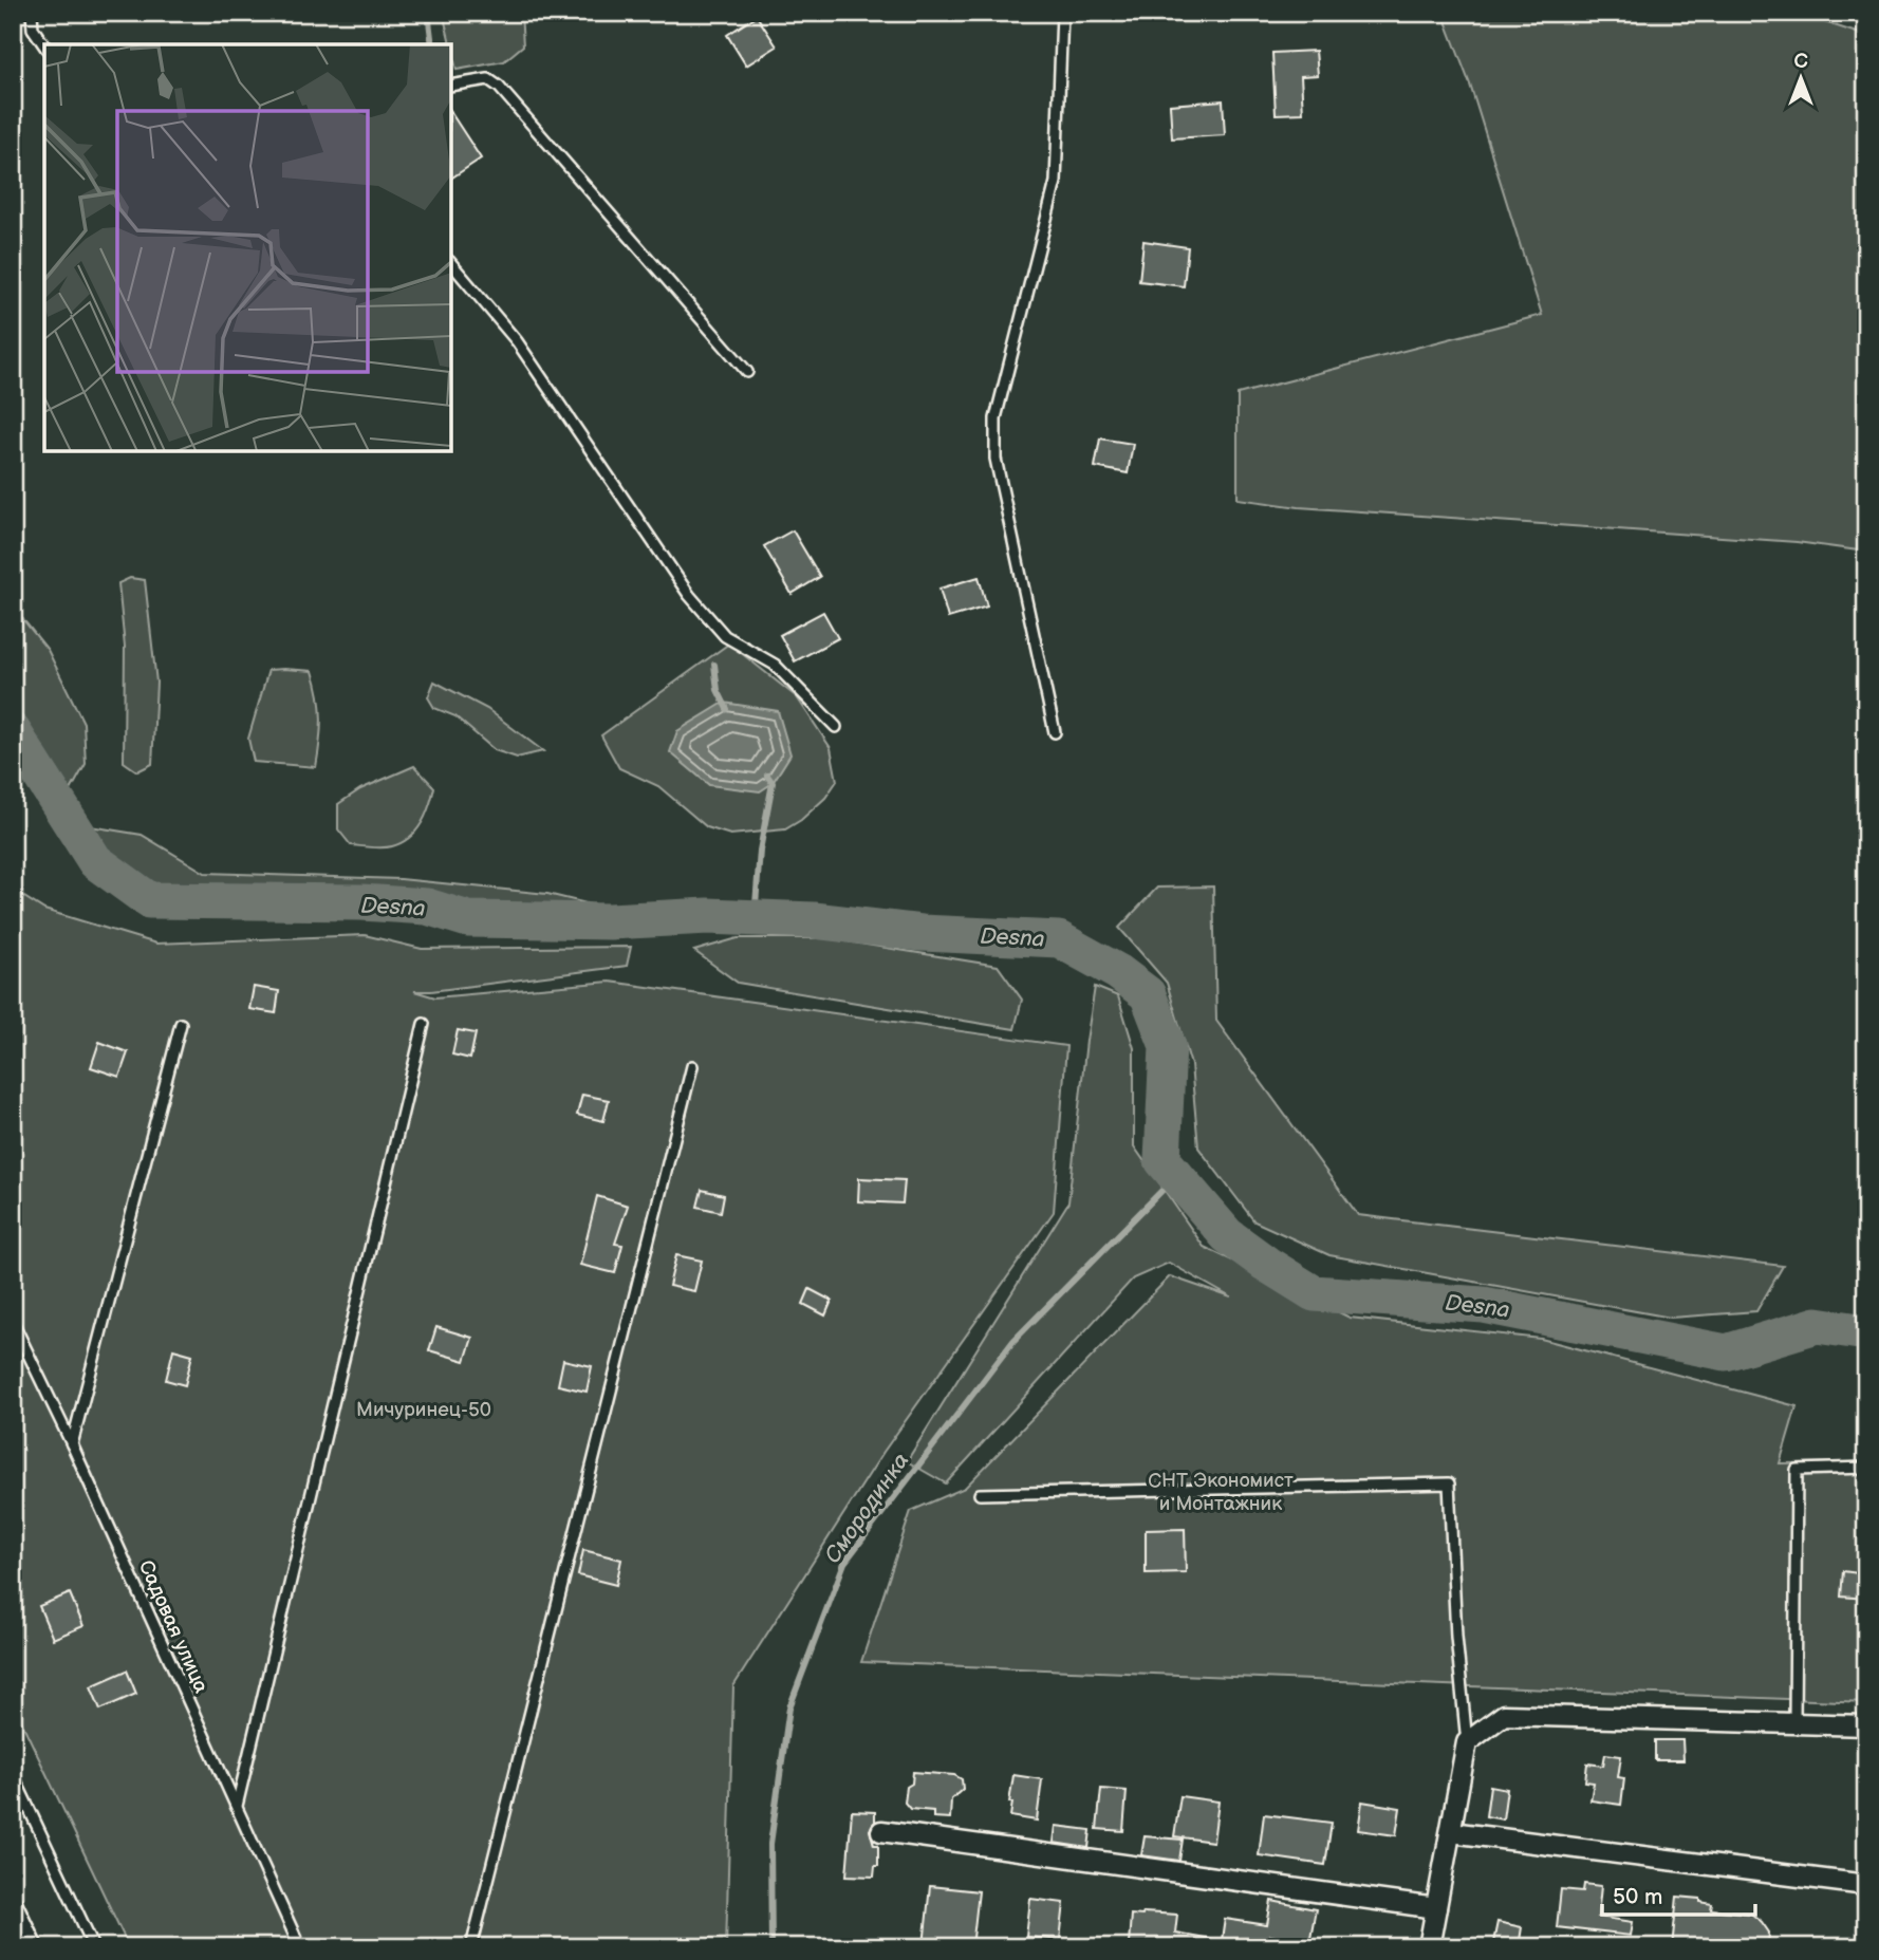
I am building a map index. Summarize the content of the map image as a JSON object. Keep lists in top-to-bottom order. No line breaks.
{"streets":{"lane":["Садовая улица"]},"water":["Desna","Смородинка"],"parks":["Мичуринец-50","СНТ Экономист и Монтажник"],"scale_bar":"50 m","north":"top"}
